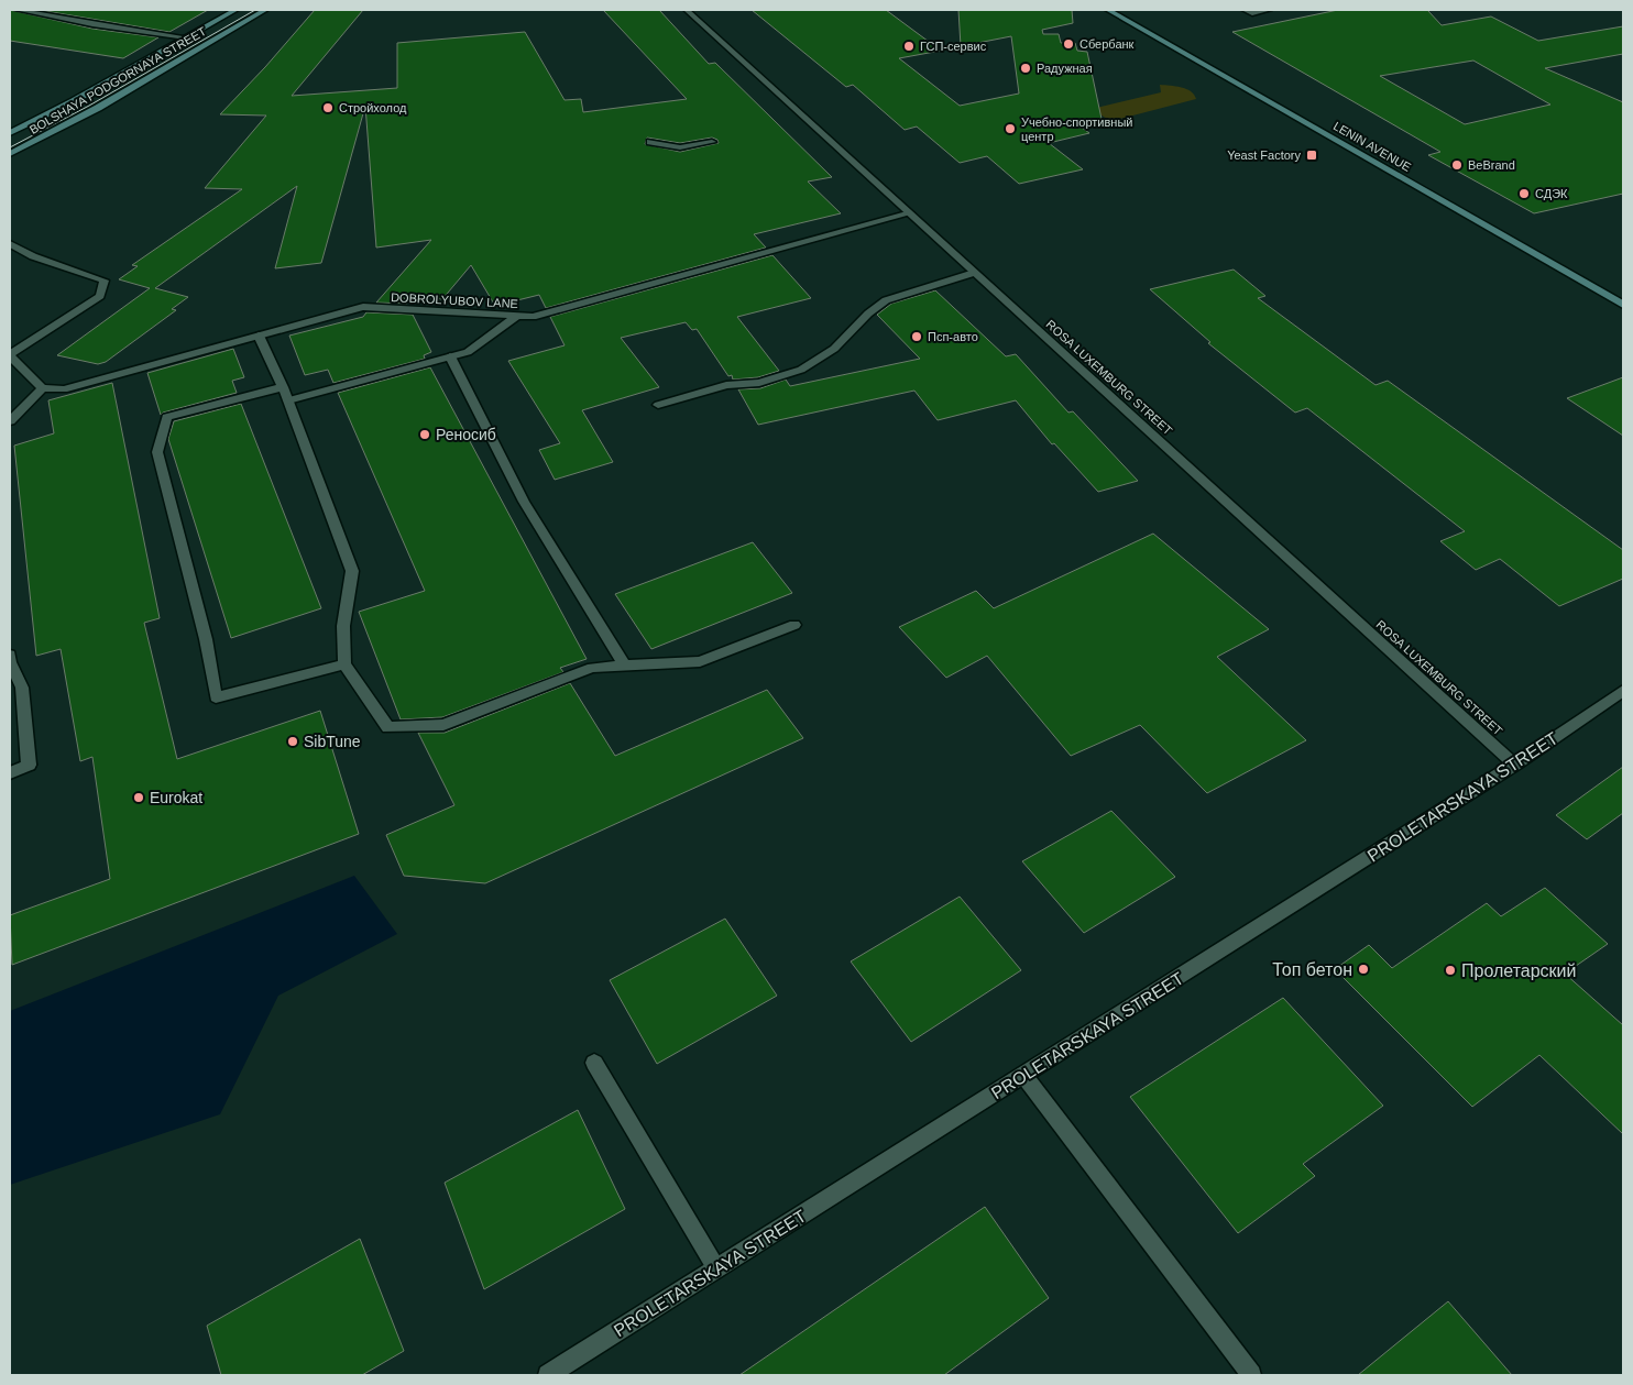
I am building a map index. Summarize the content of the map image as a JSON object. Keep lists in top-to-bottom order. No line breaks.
{"streets":{"main road":["BOLSHAYA PODGORNAYA STREET","LENIN AVENUE"],"street":["DOBROLYUBOV LANE","ROSA LUXEMBURG STREET","PROLETARSKAYA STREET"]},"crossings":[["DOBROLYUBOV LANE","ROSA LUXEMBURG STREET"],["ROSA LUXEMBURG STREET","PROLETARSKAYA STREET"]],"places":{"other":["Сбербанк","ГСП-сервис","Радужная","Стройхолод","Учебно-спортивный центр","BeBrand","СДЭК","Псп-авто","Реносиб","SibTune","Eurokat","Топ бетон","Пролетарский"],"transit":["Yeast Factory"]}}
